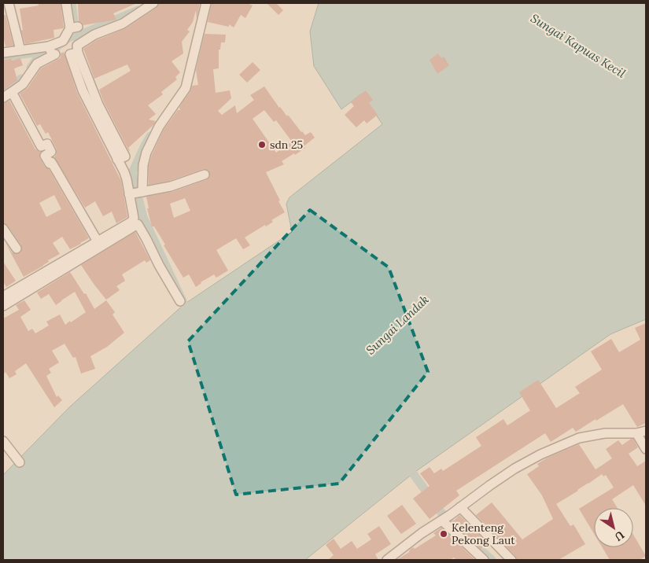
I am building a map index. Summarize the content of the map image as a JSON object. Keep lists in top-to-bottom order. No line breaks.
{"water":["Sungai Kapuas Kecil","Sungai Landak"],"places":["sdn 25","Kelenteng Pekong Laut"],"north":"bottom right"}
